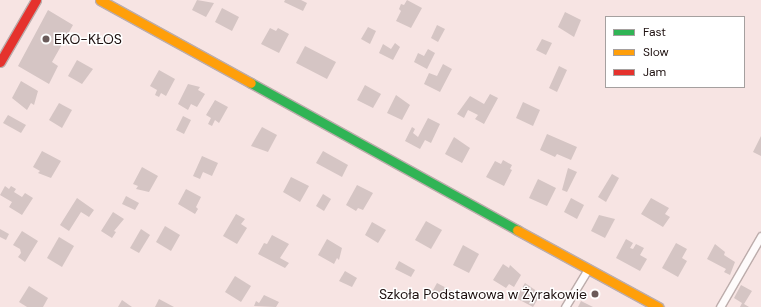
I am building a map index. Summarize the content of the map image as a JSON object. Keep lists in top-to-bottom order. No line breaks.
{"places":["EKO-KŁOS","Szkoła Podstawowa w Żyrakowie"],"legend":["Fast","Slow","Jam"]}
